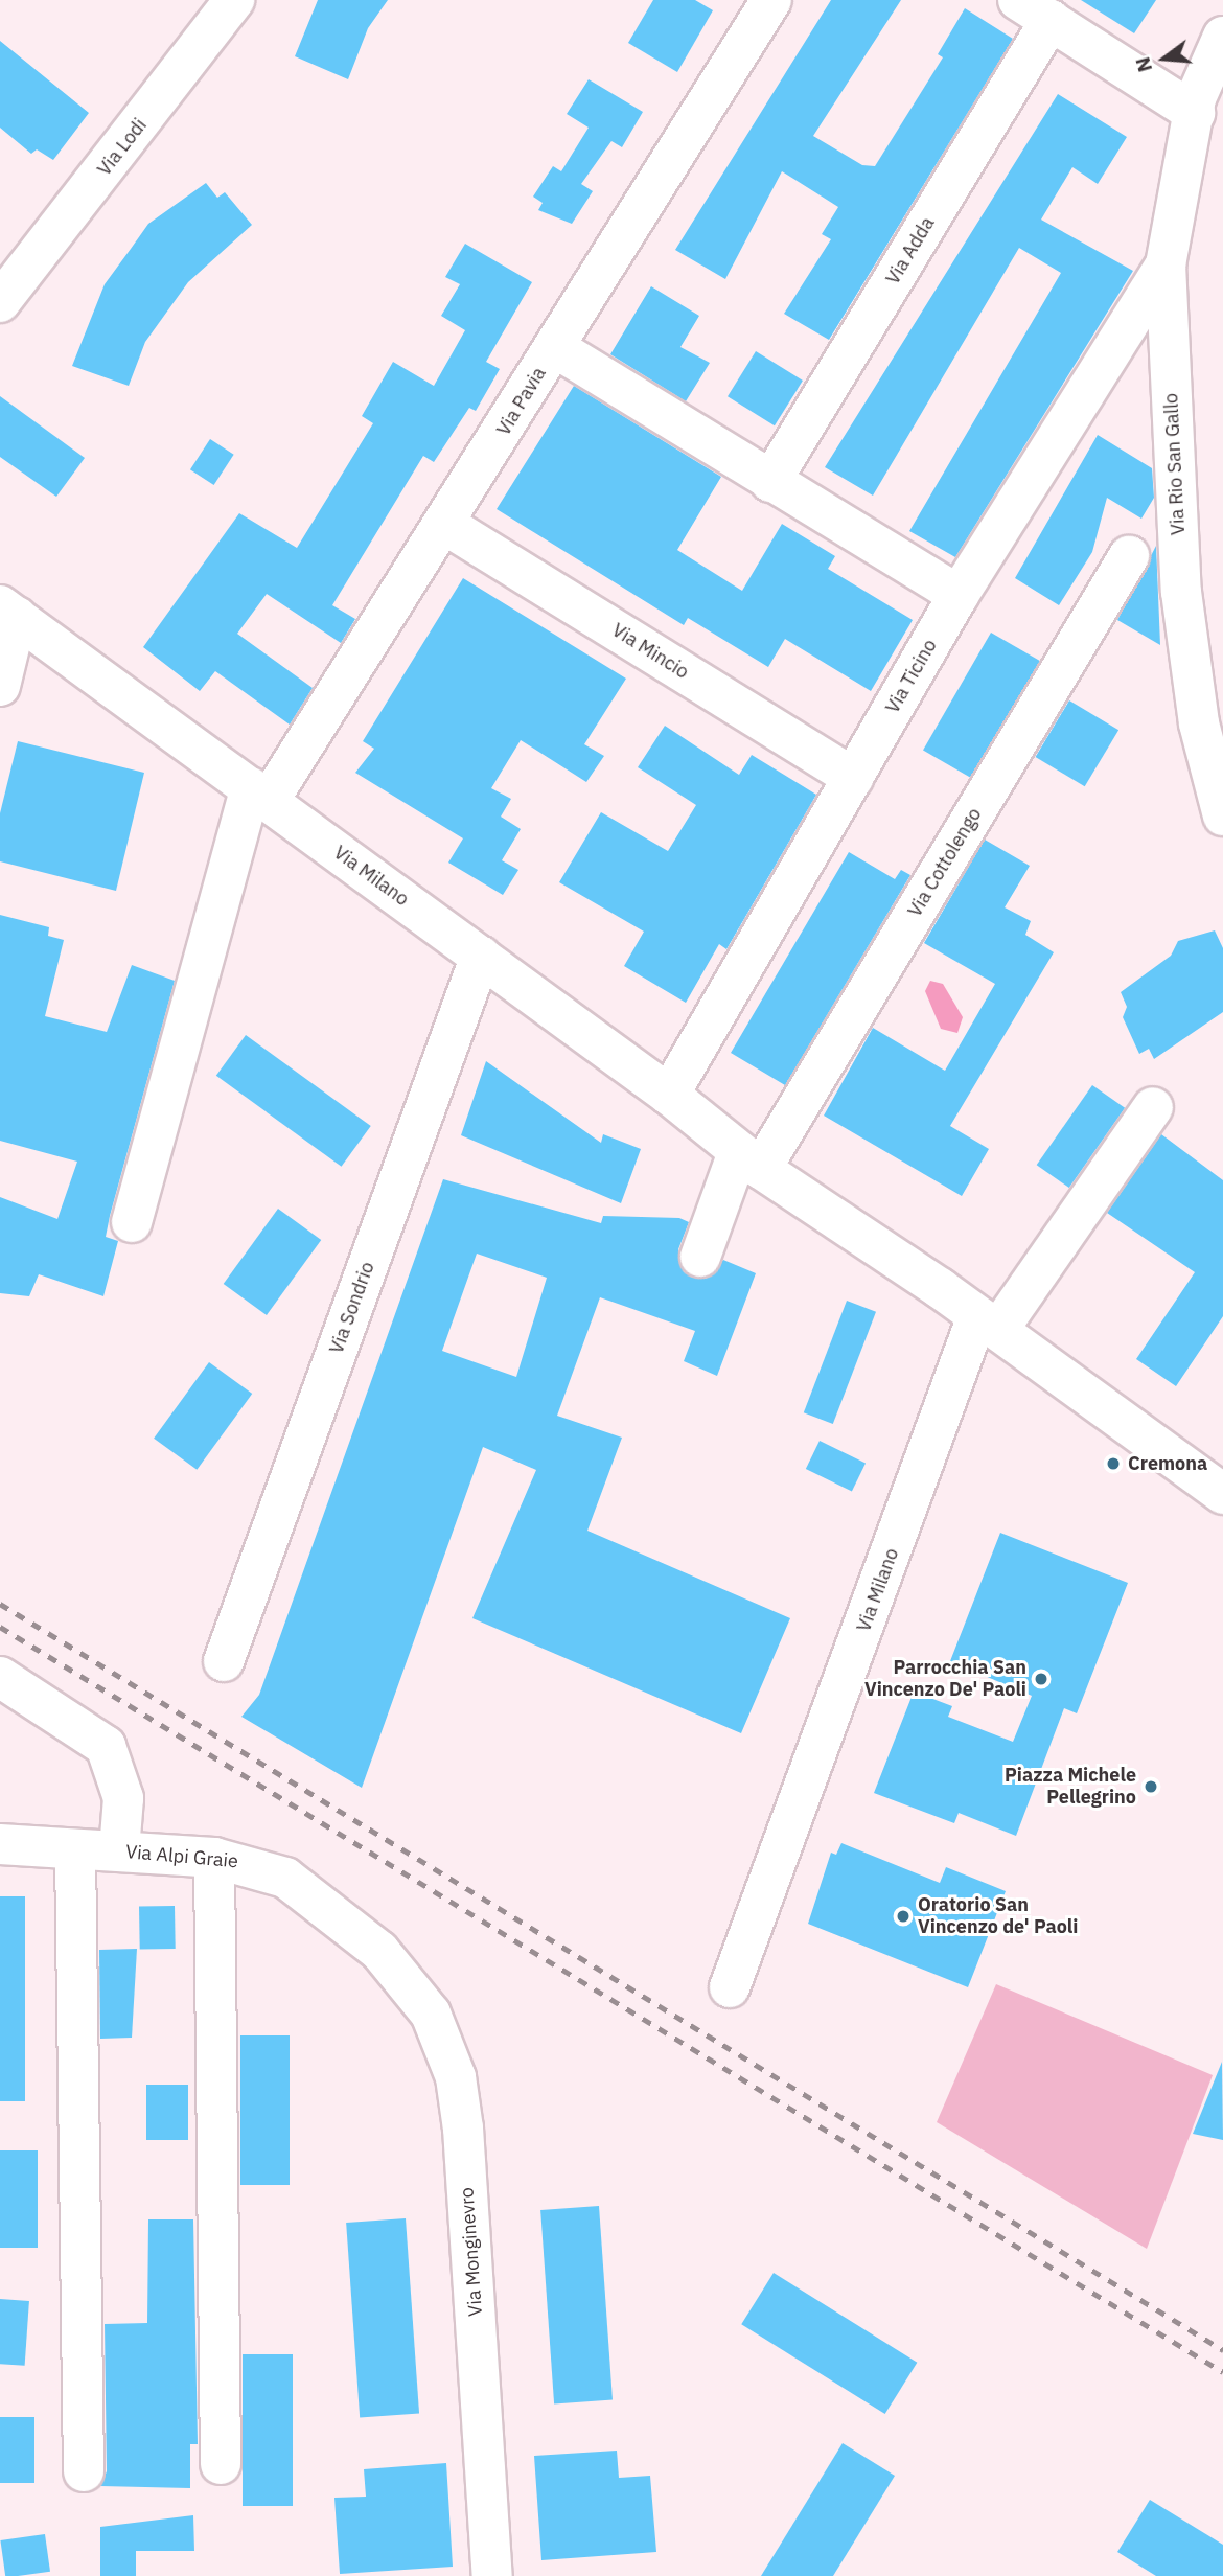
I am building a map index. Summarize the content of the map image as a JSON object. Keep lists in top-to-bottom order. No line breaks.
{"streets":{"street":["Via Lodi","Via Adda","Via Pavia","Via Rio San Gallo","Via Mincio","Via Ticino","Via Cottolengo","Via Milano","Via Sondrio","Via Alpi Graie","Via Monginevro"]},"crossings":[["Via Pavia","Via Mincio"],["Via Pavia","Via Milano"],["Via Rio San Gallo","Via Ticino"],["Via Mincio","Via Ticino"],["Via Ticino","Via Milano"],["Via Cottolengo","Via Milano"],["Via Milano","Via Sondrio"],["Via Alpi Graie","Via Monginevro"]],"places":["Cremona","Parrocchia San Vincenzo De' Paoli","Piazza Michele Pellegrino","Oratorio San Vincenzo de' Paoli"],"north":"left"}
